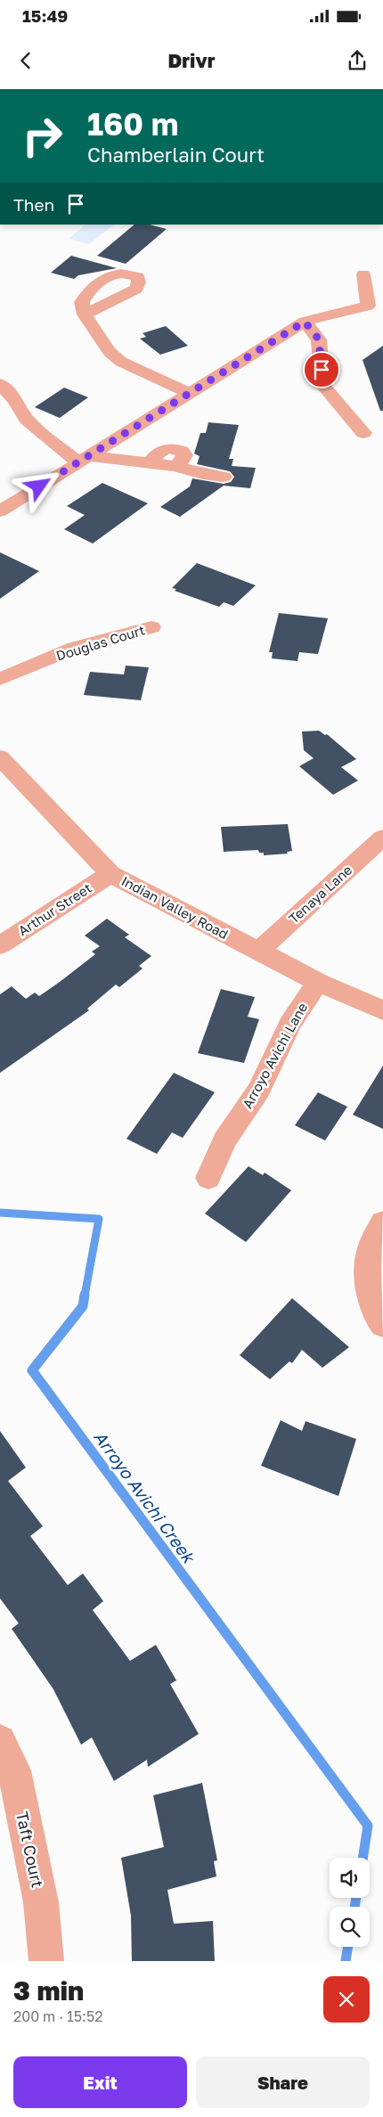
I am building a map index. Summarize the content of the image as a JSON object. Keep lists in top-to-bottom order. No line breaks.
{"streets":{"street":["Douglas Court","Tenaya Lane","Indian Valley Road","Arthur Street","Arroyo Avichi Lane","Taft Court"]},"crossings":[["Tenaya Lane","Indian Valley Road"],["Indian Valley Road","Arthur Street"],["Indian Valley Road","Arroyo Avichi Lane"]],"water":["Arroyo Avichi Creek"],"page":{"status":"15:49","header":"Drivr","turn":["160 m","Chamberlain Court"],"then":"Then","heading":["3 min","200 m · 15:52"],"buttons":["Exit","Share"]}}
